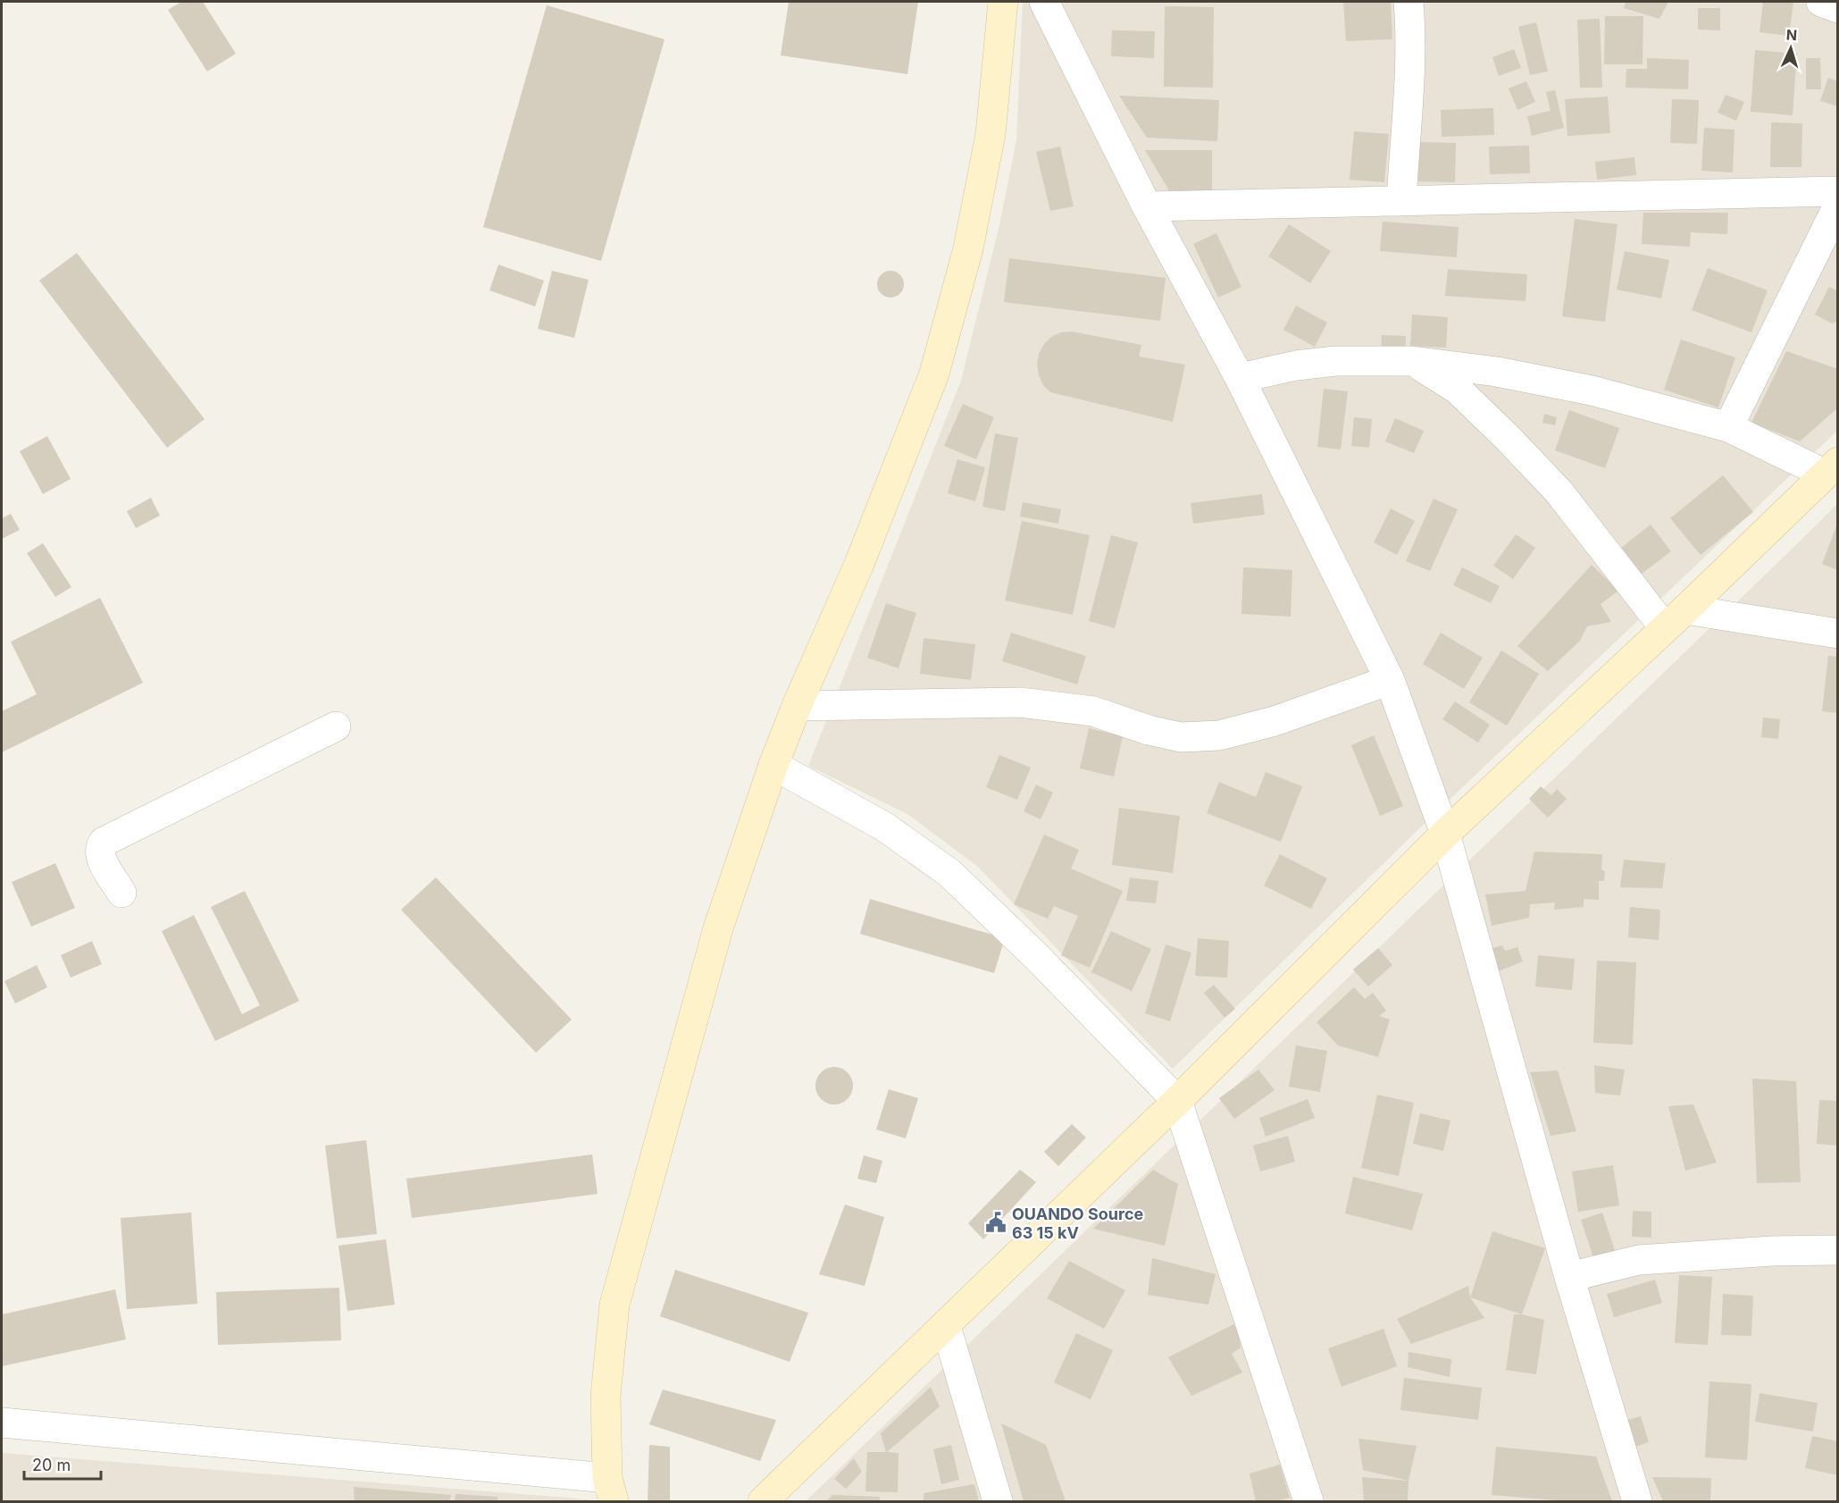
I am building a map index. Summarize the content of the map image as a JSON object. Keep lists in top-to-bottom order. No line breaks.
{"places":{"public building":["OUANDO Source 63 15 kV"]},"scale_bar":"20 m","north":"top"}
